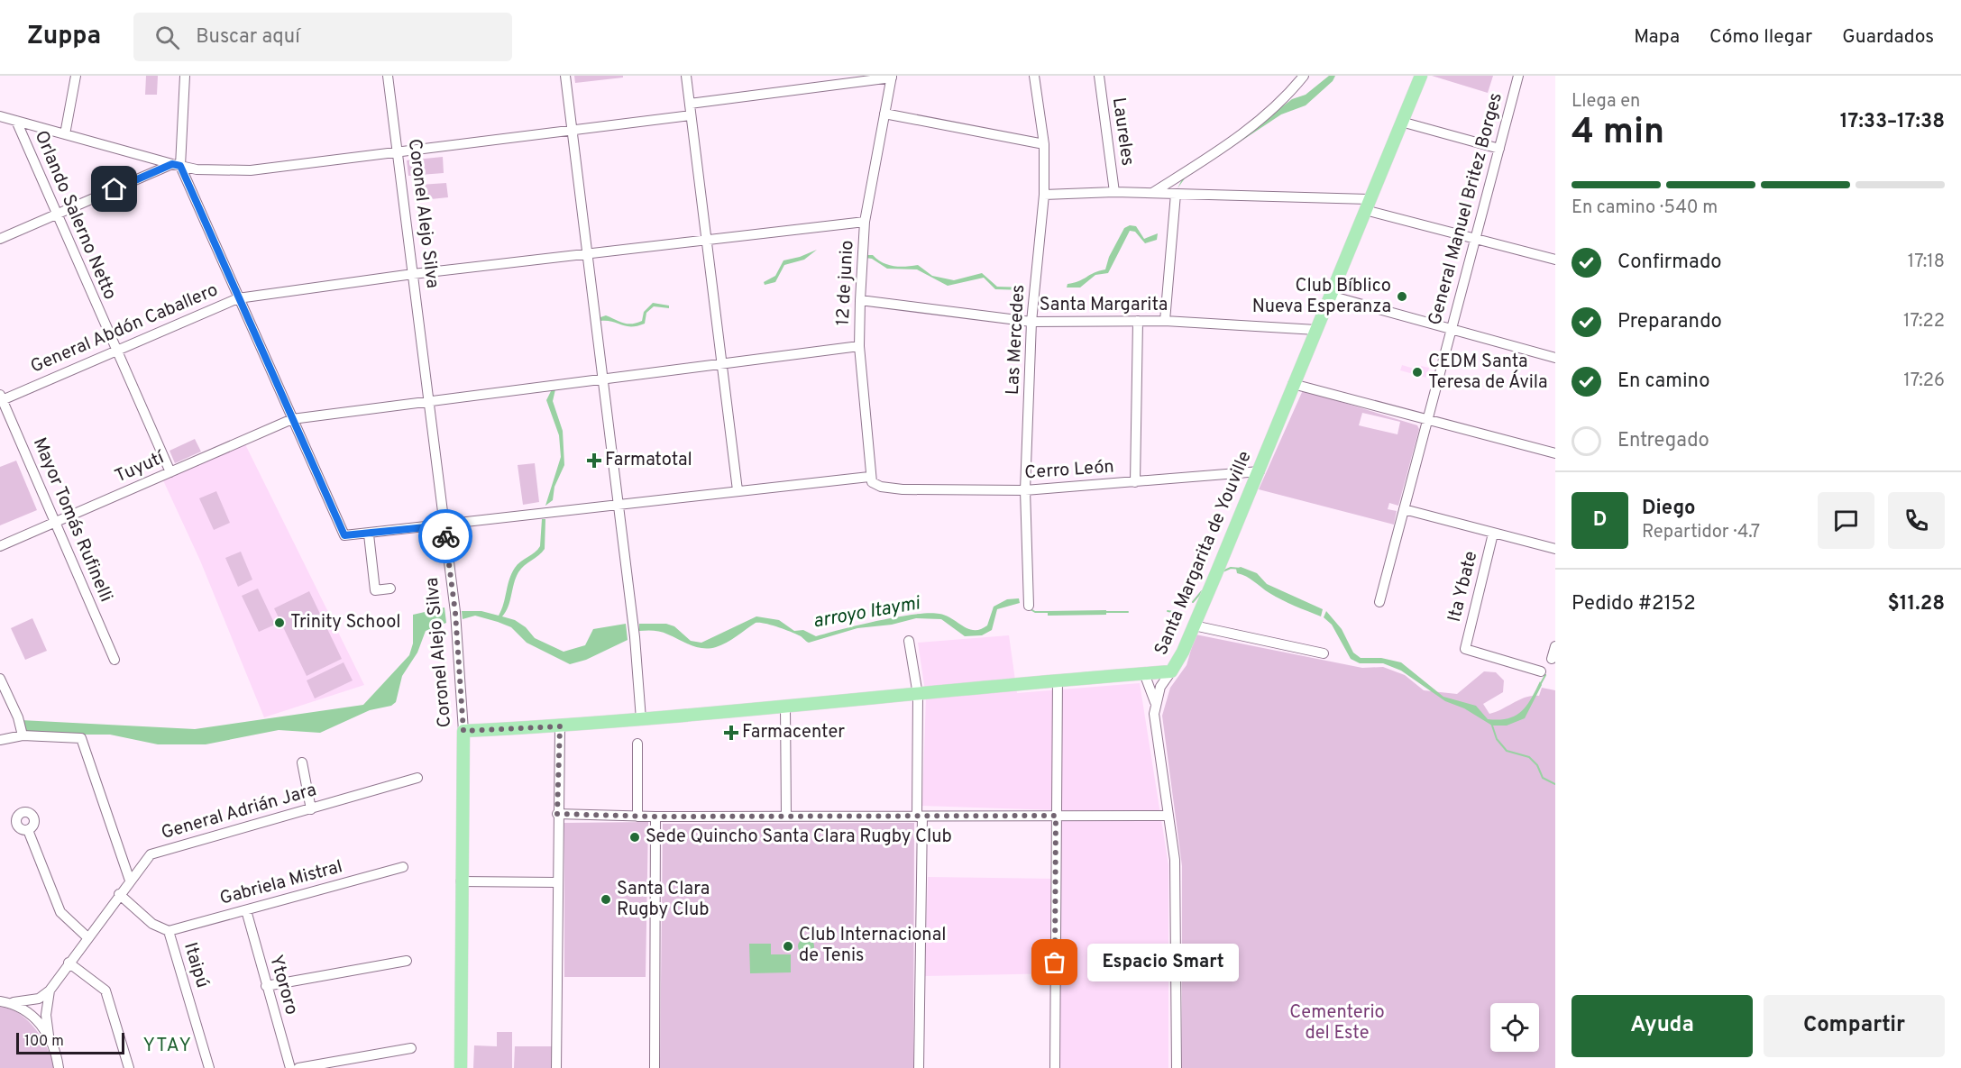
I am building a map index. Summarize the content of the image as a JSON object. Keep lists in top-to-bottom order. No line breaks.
{"streets":{"main road":["Coronel Alejo Silva","Santa Margarita de Youville"],"street":["Laureles","General Manuel Britez Borges","Orlando Salerno Netto","12 de junio","Santa Margarita","General Abdón Caballero","Las Mercedes","Tuyutí","Cerro León","Mayor Tomás Rufinelli","Ita Ybate","General Adrián Jara","Gabriela Mistral","Itaipú","Ytororo"]},"crossings":[["Coronel Alejo Silva","General Abdón Caballero"],["Coronel Alejo Silva","Tuyutí"],["Orlando Salerno Netto","General Abdón Caballero"],["Orlando Salerno Netto","Tuyutí"],["12 de junio","Santa Margarita"],["12 de junio","General Abdón Caballero"],["12 de junio","Tuyutí"],["12 de junio","Cerro León"],["Santa Margarita","Las Mercedes"],["Santa Margarita","Santa Margarita de Youville"],["General Abdón Caballero","Mayor Tomás Rufinelli"],["Las Mercedes","Cerro León"],["Tuyutí","Mayor Tomás Rufinelli"],["Cerro León","Santa Margarita de Youville"],["General Adrián Jara","Itaipú"],["Gabriela Mistral","Itaipú"],["Gabriela Mistral","Ytororo"]],"districts":["YTAY"],"water":["arroyo Itaymi"],"parks":["Cementerio del Este"],"places":{"other":["Club Bíblico Nueva Esperanza","CEDM Santa Teresa de Ávila","Trinity School","Sede Quincho Santa Clara Rugby Club","Santa Clara Rugby Club","Club Internacional de Tenis","Espacio Smart"],"health":["Farmatotal","Farmacenter"]},"scale_bar":"100 m","page":{"header":"Zuppa","search":"Buscar aquí","nav":["Mapa","Cómo llegar","Guardados"],"heading":["4 min","Llega en","17:33–17:38"],"panel":["Diego","Repartidor · 4.7","Pedido #2152","$11.28"],"bar":"En camino · 540 m","list":[["Confirmado","17:18"],["Preparando","17:22"],["En camino","17:26"],"Entregado"],"round":"D","bubble":"Espacio Smart","buttons":["Ayuda","Compartir"],"scale":"100 m"}}
